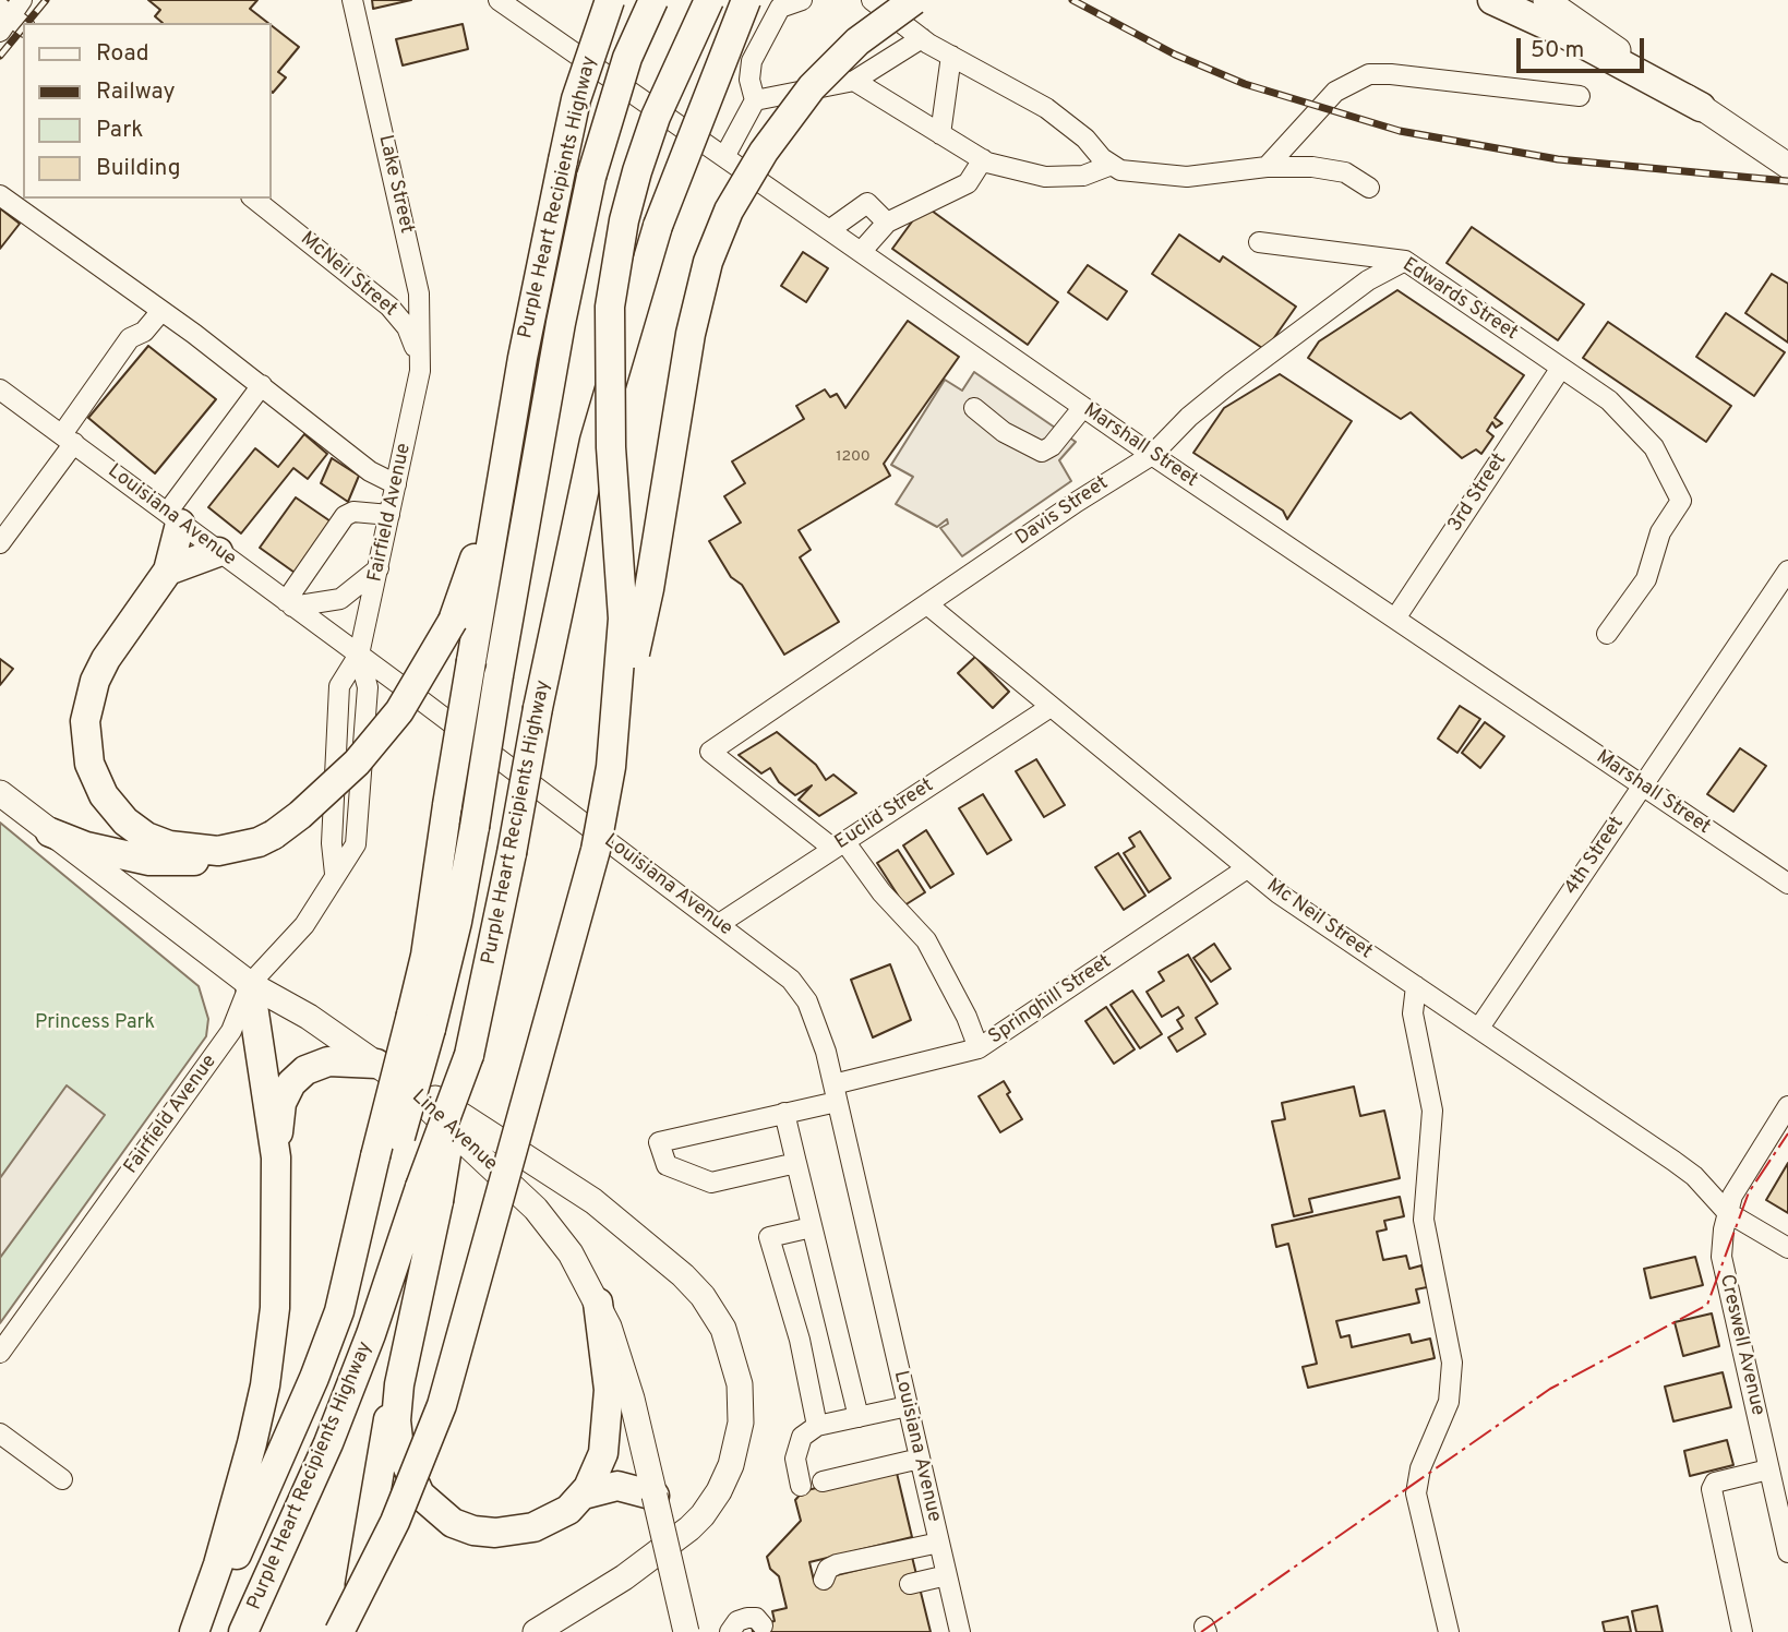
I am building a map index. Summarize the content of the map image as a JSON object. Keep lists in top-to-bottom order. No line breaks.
{"streets":{"highway":["Purple Heart Recipients Highway"],"main road":["Line Avenue"],"street":["Lake Street","McNeil Street","Edwards Street","Marshall Street","3rd Street","Davis Street","Fairfield Avenue","Louisiana Avenue","Euclid Street","4th Street","Mc Neil Street","Springhill Street","Creswell Avenue"]},"crossings":[["Lake Street","McNeil Street"],["Lake Street","Fairfield Avenue"],["McNeil Street","Fairfield Avenue"],["Edwards Street","3rd Street"],["Edwards Street","Davis Street"],["Marshall Street","3rd Street"],["Marshall Street","Davis Street"],["Marshall Street","4th Street"],["Davis Street","Euclid Street"],["Davis Street","Mc Neil Street"],["Fairfield Avenue","Louisiana Avenue"],["Fairfield Avenue","Line Avenue"],["Louisiana Avenue","Euclid Street"],["Louisiana Avenue","Springhill Street"],["Euclid Street","Mc Neil Street"],["4th Street","Mc Neil Street"],["Mc Neil Street","Springhill Street"],["Mc Neil Street","Creswell Avenue"]],"parks":["Princess Park"],"house_numbers":["1200"],"legend":["Road","Railway","Park","Building"],"scale_bar":"50 m"}
